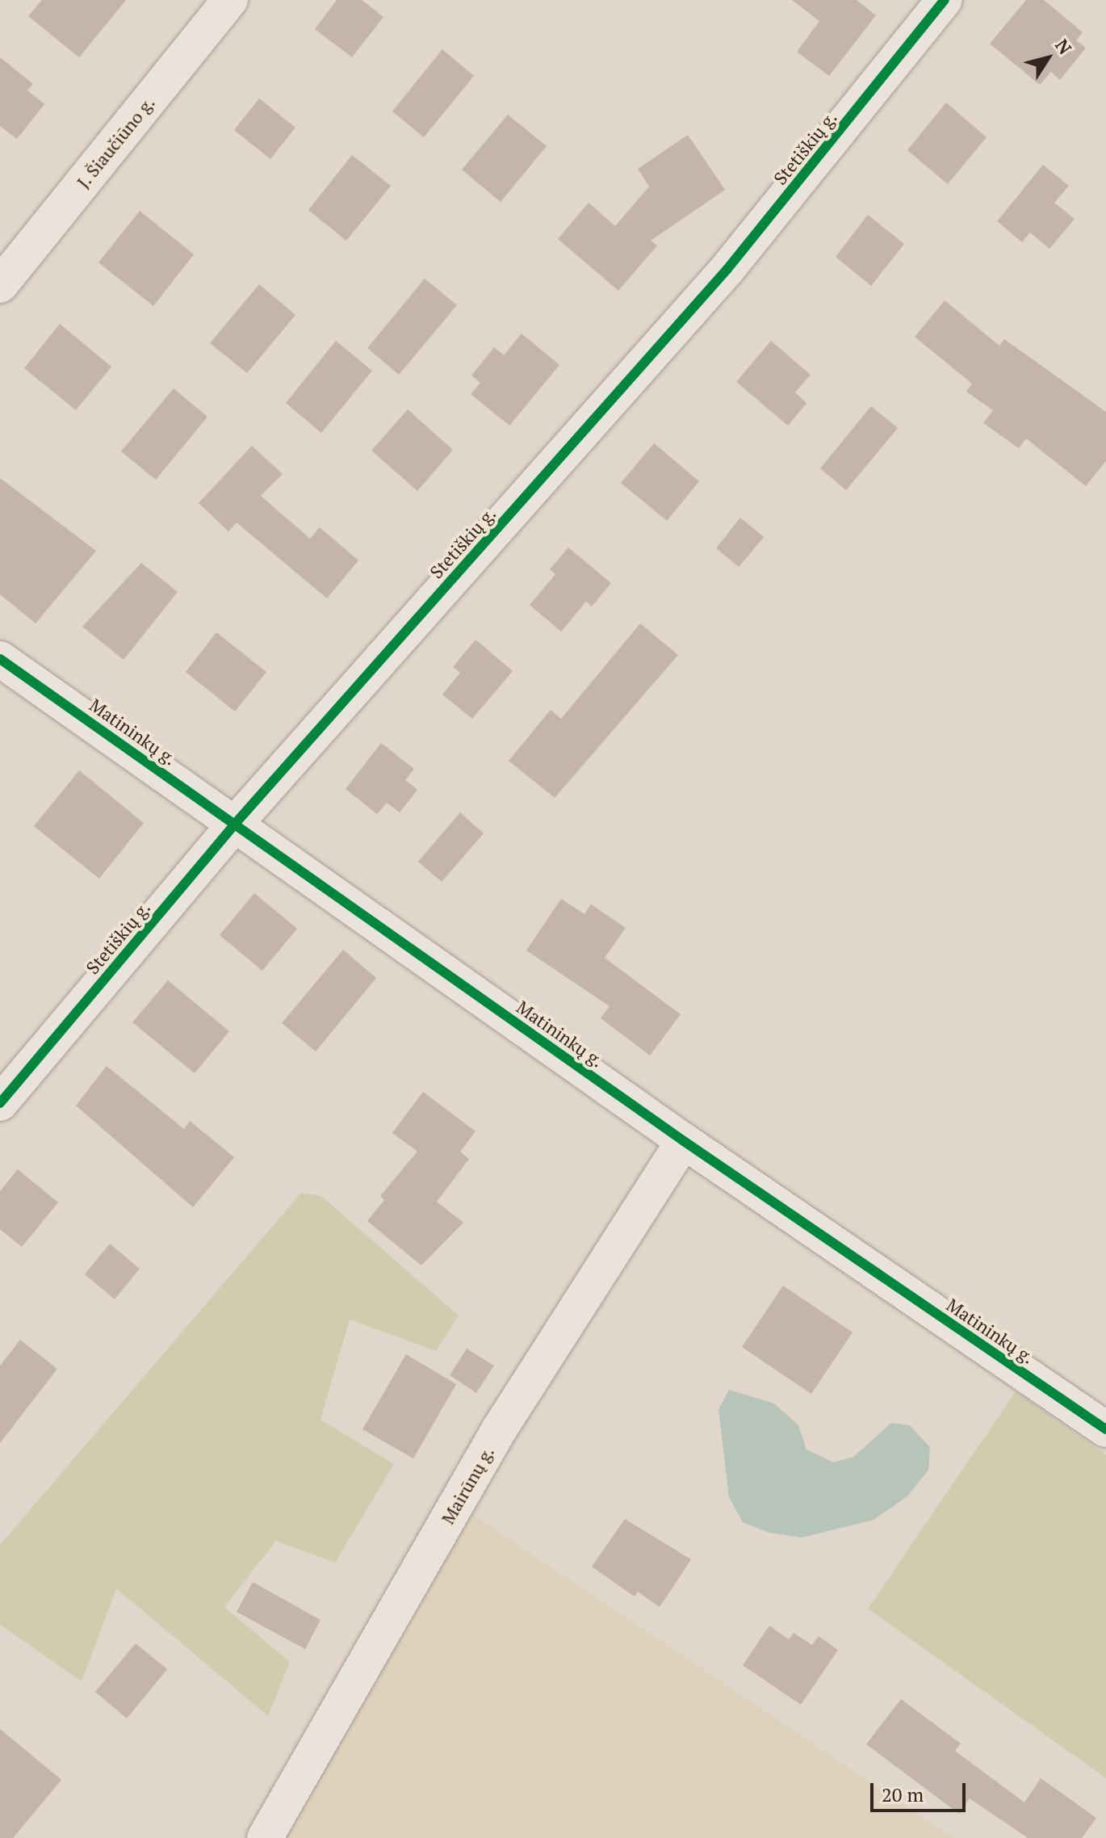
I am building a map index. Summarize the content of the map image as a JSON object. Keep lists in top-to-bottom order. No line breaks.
{"streets":{"street":["J. Šiaučiūno g.","Stetiškių g.","Matininkų g.","Mairūnų g."]},"crossings":[["Stetiškių g.","Matininkų g."],["Matininkų g.","Mairūnų g."]],"scale_bar":"20 m","north":"top right"}
